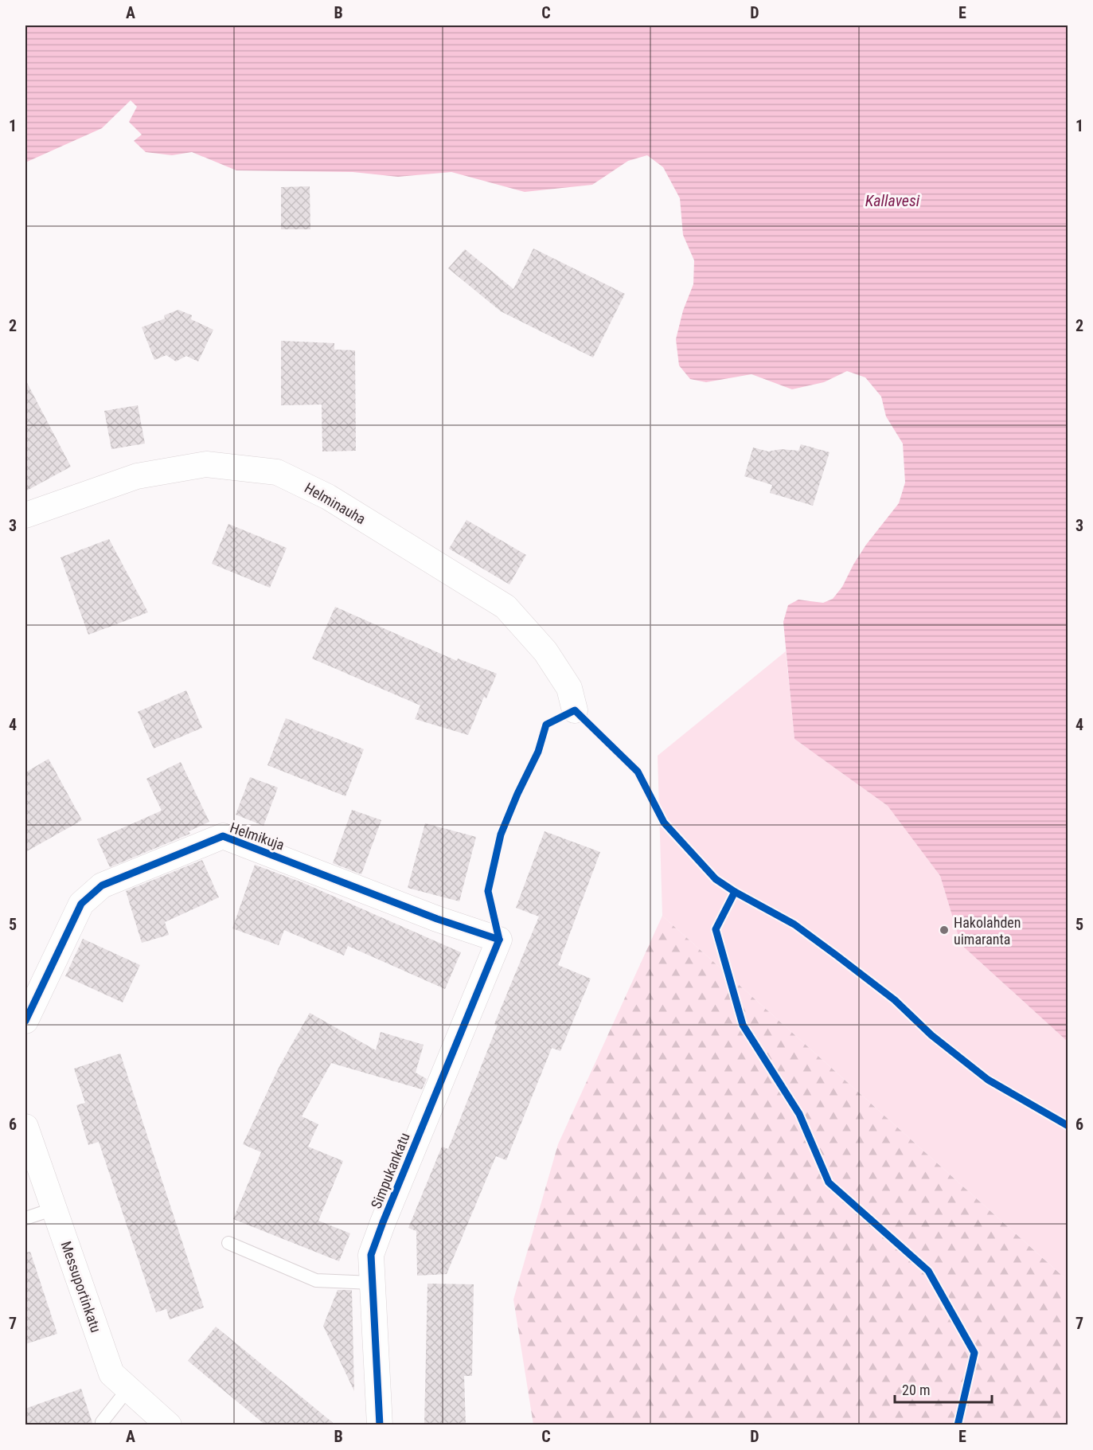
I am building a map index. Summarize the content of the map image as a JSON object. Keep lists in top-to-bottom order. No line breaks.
{"streets":{"street":["Helminauha","Helmikuja","Simpukankatu","Messuportinkatu"]},"crossings":[["Helmikuja","Simpukankatu"]],"water":["Kallavesi"],"places":["Hakolahden uimaranta"],"scale_bar":"20 m","grid":{"columns":["A","B","C","D","E"],"rows":["1","2","3","4","5","6","7"]}}
